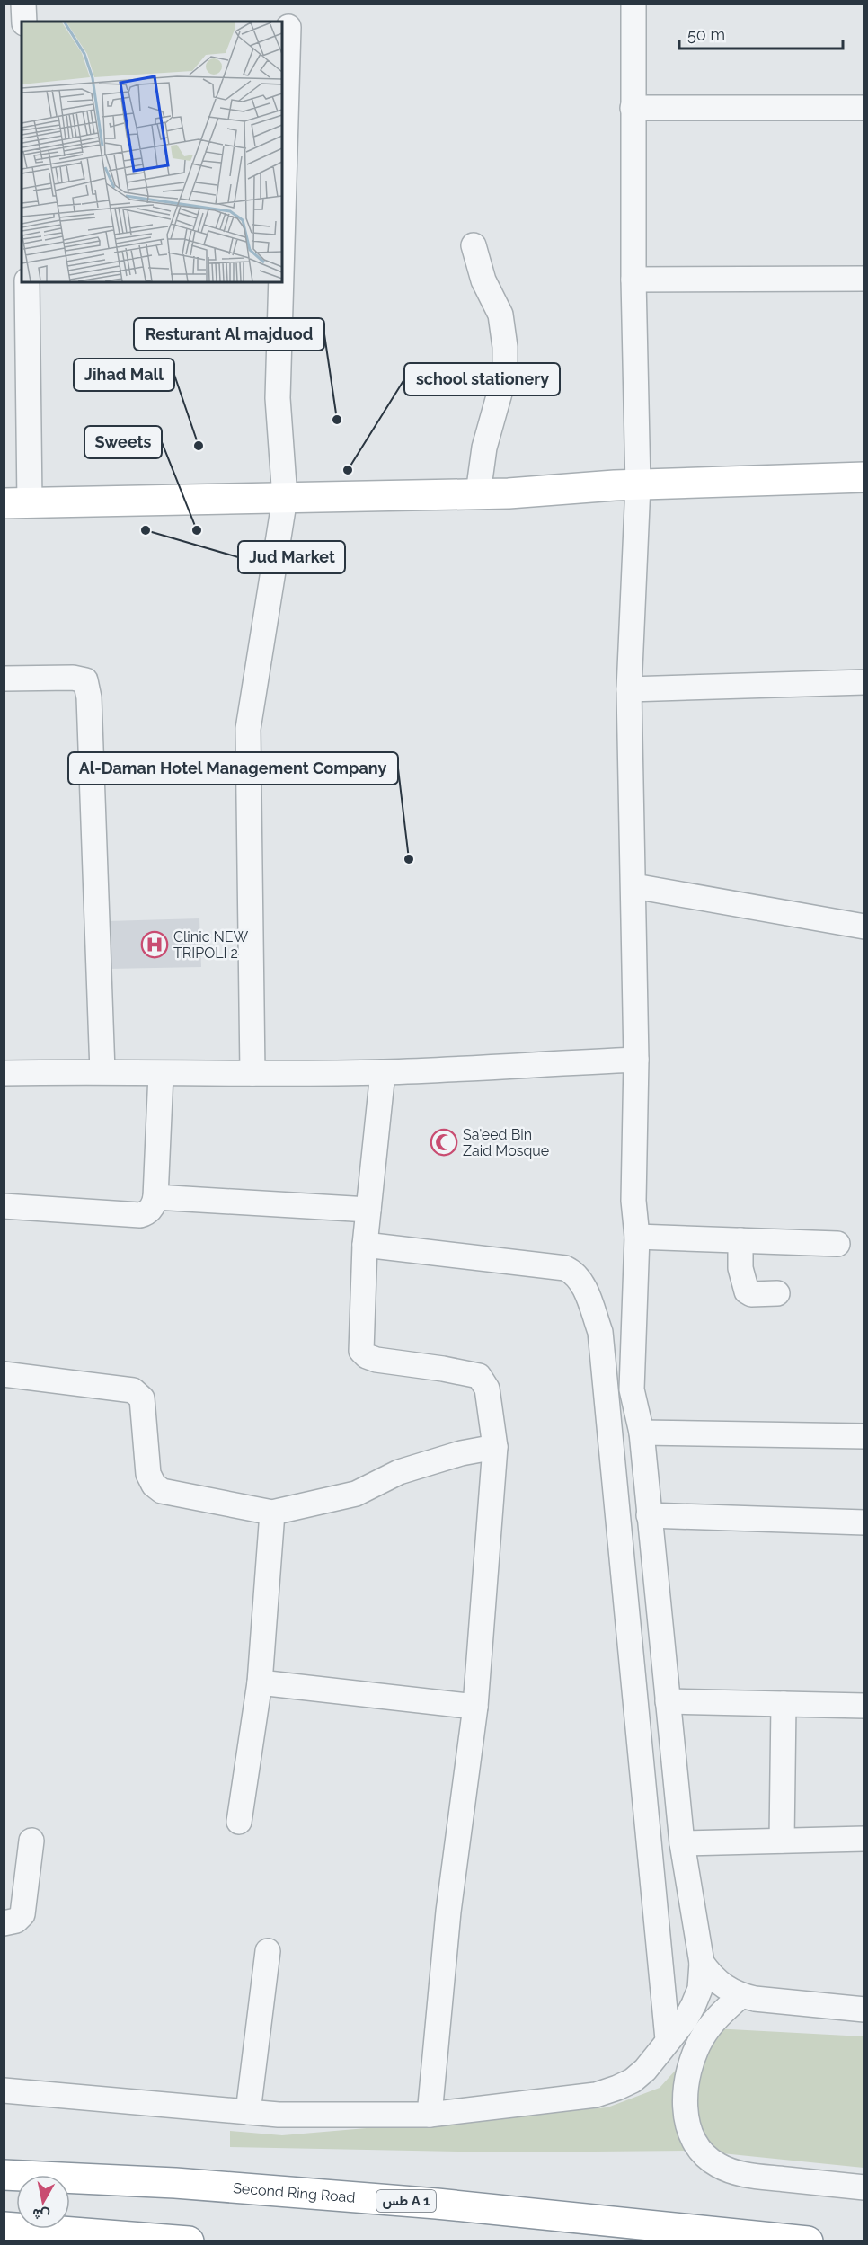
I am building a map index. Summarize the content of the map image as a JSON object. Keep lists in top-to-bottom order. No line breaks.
{"streets":{"main road":["Second Ring Road","طس A 1"]},"places":{"other":["Resturant Al majduod","Jihad Mall","school stationery","Jud Market","Sweets","Al-Daman Hotel Management Company"],"hospital":["Clinic NEW TRIPOLI 2"],"mosque":["Sa'eed Bin Zaid Mosque"]},"scale_bar":"50 m","north":"bottom"}
